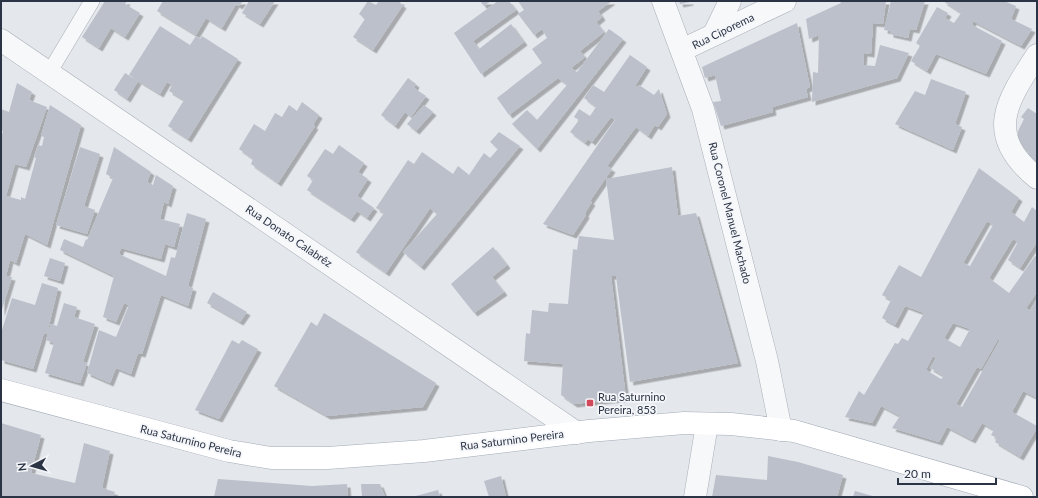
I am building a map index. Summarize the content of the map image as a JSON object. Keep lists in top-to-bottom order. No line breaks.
{"streets":{"main road":["Rua Saturnino Pereira"],"street":["Rua Ciporema","Rua Coronel Manuel Machado","Rua Donato Calabrêz"]},"crossings":[["Rua Ciporema","Rua Coronel Manuel Machado"],["Rua Coronel Manuel Machado","Rua Saturnino Pereira"],["Rua Donato Calabrêz","Rua Saturnino Pereira"]],"places":{"transit":["Rua Saturnino Pereira, 853"]},"scale_bar":"20 m","north":"left"}
